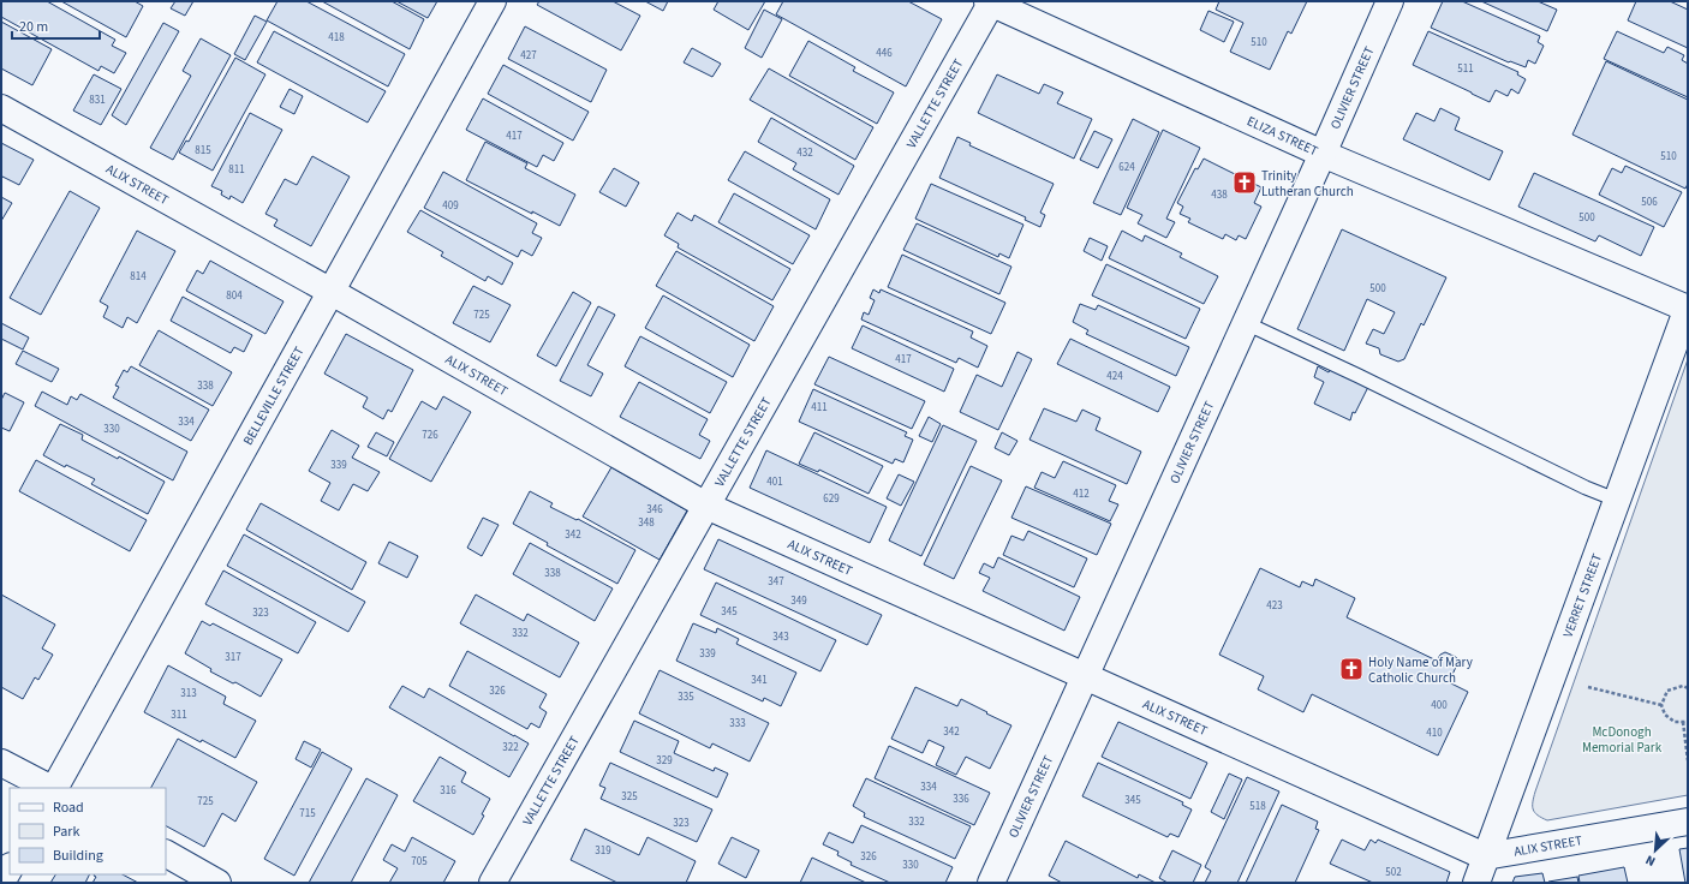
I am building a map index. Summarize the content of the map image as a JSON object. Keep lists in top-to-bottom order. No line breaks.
{"streets":{"street":["OLIVIER STREET","VALLETTE STREET","ELIZA STREET","ALIX STREET","BELLEVILLE STREET","VERRET STREET"]},"crossings":[["OLIVIER STREET","ELIZA STREET"],["OLIVIER STREET","ALIX STREET"],["VALLETTE STREET","ELIZA STREET"],["VALLETTE STREET","ALIX STREET"],["ELIZA STREET","VERRET STREET"],["ALIX STREET","BELLEVILLE STREET"],["ALIX STREET","VERRET STREET"]],"parks":["McDonogh Memorial Park"],"places":{"church":["Trinity Lutheran Church","Holy Name of Mary Catholic Church"]},"house_numbers":["418","510","446","427","511","831","417","815","432","510","624","811","438","506","409","500","814","500","804","725","417","424","338","411","334","330","726","339","401","412","629","346","348","342","338","347","349","423","345","323","332","343","339","317","341","326","313","335","400","311","333","342","410","322","329","334","316","325","336","345","725","518","715","332","323","319","326","705","330","502"],"legend":["Road","Park","Building"],"scale_bar":"20 m","north":"bottom left"}
